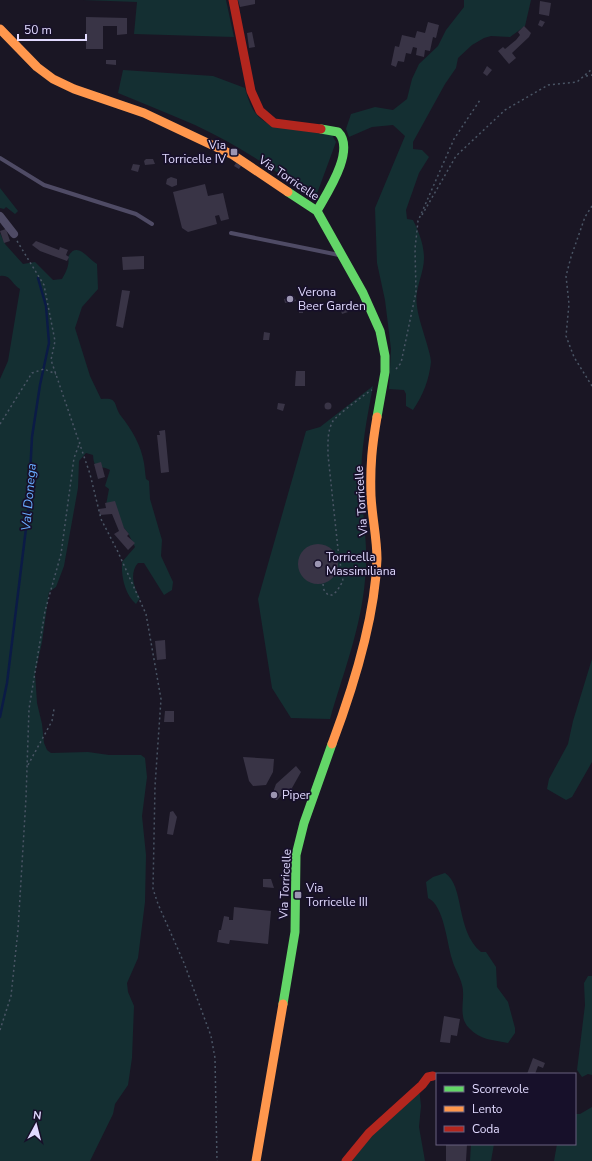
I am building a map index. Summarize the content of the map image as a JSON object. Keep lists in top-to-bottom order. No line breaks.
{"streets":{"street":["Via Torricelle"]},"water":["Val Donega"],"places":{"transit":["Via Torricelle IV","Via Torricelle III"],"other":["Verona Beer Garden","Torricella Massimiliana","Piper"]},"legend":["Scorrevole","Lento","Coda"],"scale_bar":"50 m","north":"top"}
